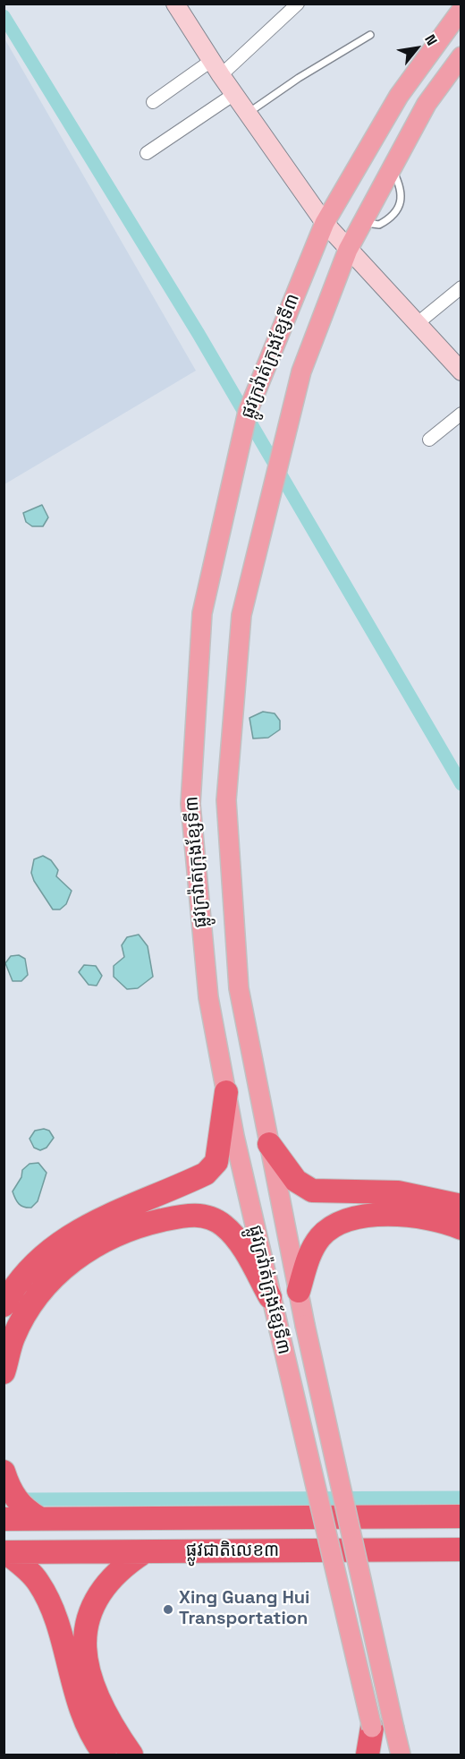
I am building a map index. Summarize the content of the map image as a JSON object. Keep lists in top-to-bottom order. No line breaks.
{"streets":{"highway":["ផ្លូវជាតិលេខ៣"],"main road":["ផ្លូវក្រវ៉ាត់ក្រុងខ្សែទី៣"]},"places":["Xing Guang Hui Transportation"],"north":"top right"}
